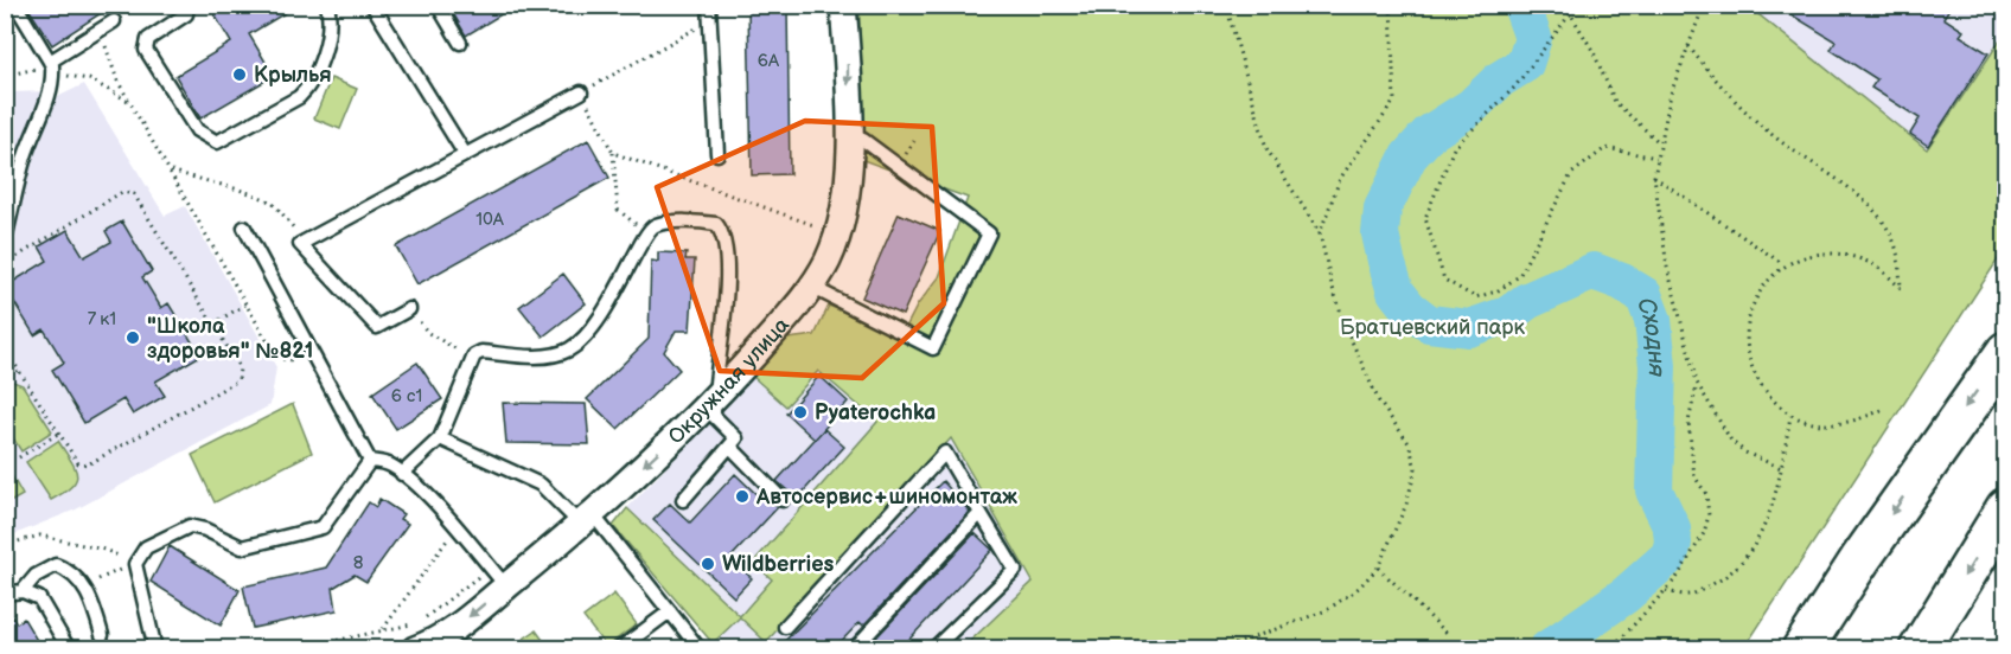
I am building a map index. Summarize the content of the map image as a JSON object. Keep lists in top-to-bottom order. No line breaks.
{"streets":{"street":["Окружная улица"]},"one_way":["Окружная улица"],"water":["Сходня"],"parks":["Братцевский парк"],"places":["Крылья","\"Школа здоровья\" №821","Pyaterochka","Автосервис+шиномонтаж","Wildberries"],"house_numbers":["6А","10А","7 к1","6 с1","8"]}
